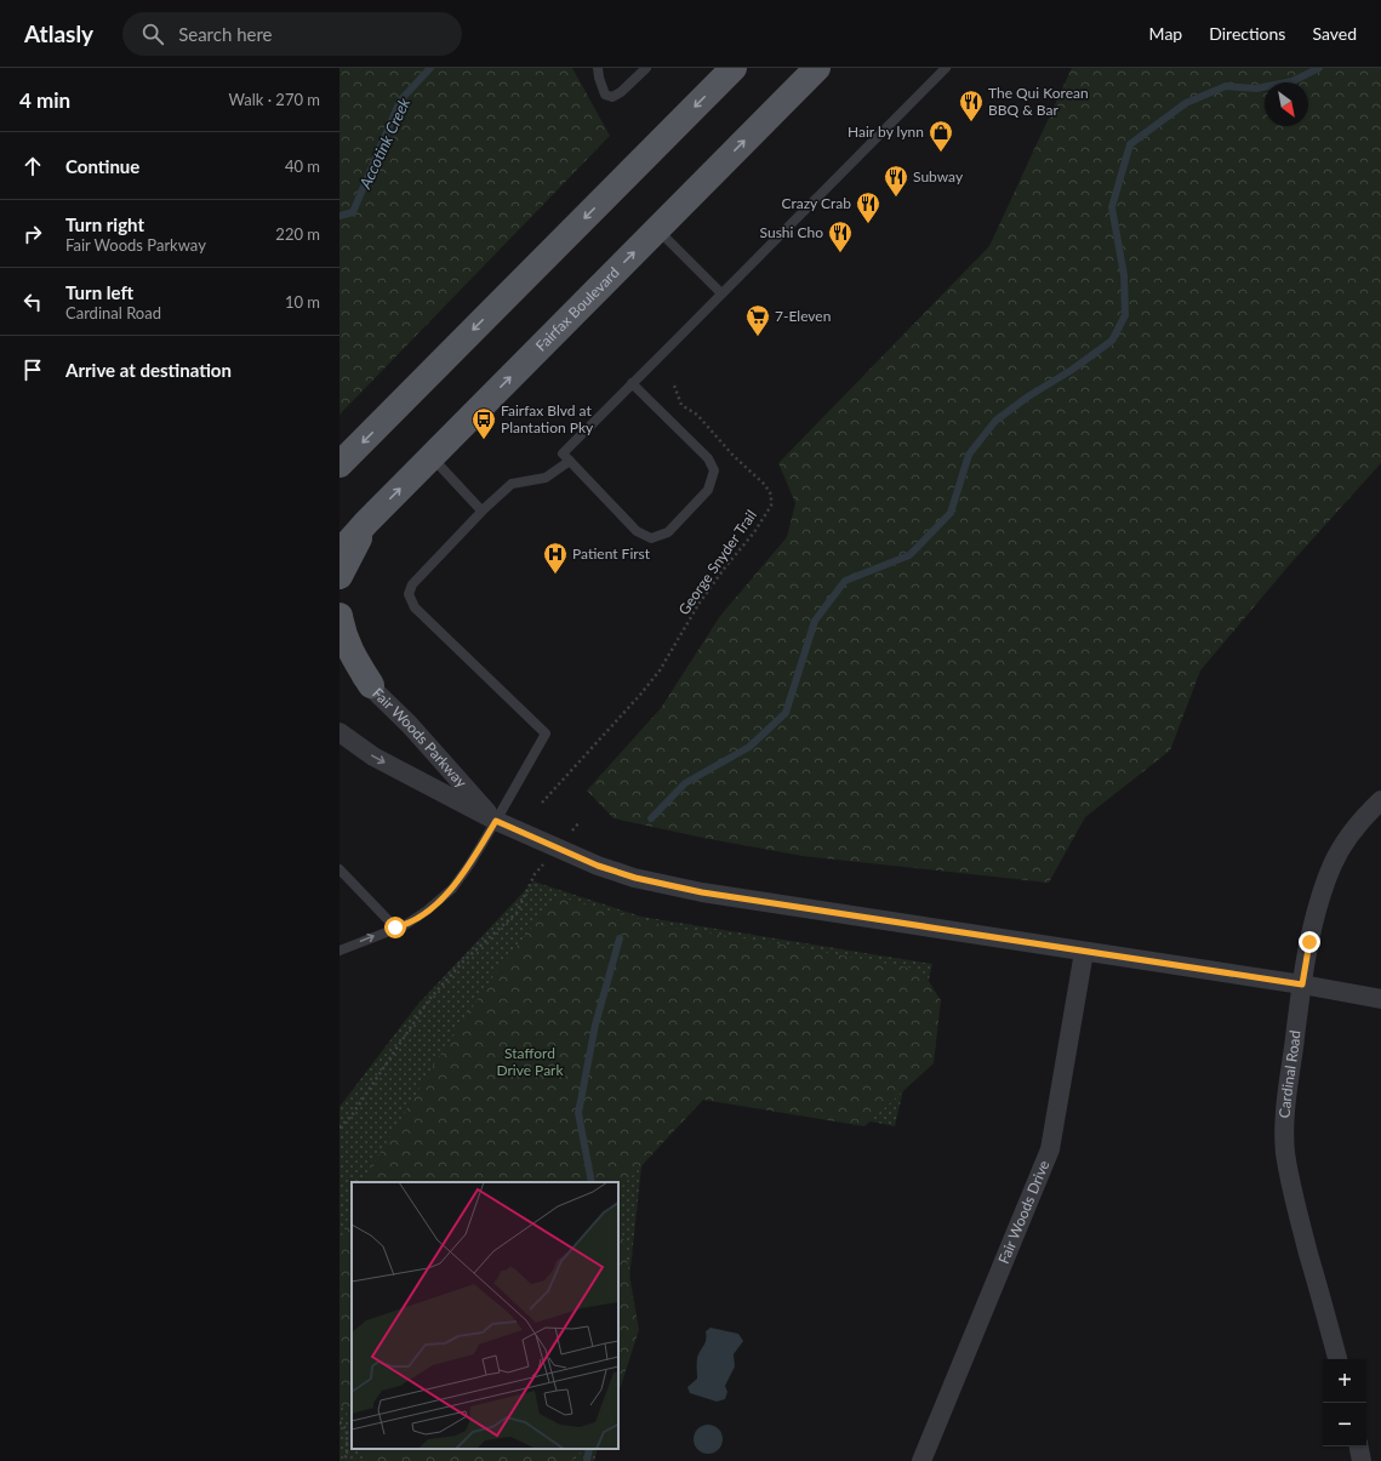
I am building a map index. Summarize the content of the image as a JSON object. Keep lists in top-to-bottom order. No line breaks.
{"streets":{"main road":["Fairfax Boulevard"],"street":["Fair Woods Parkway","Cardinal Road","Fair Woods Drive"],"path":["George Snyder Trail"]},"crossings":[["Fair Woods Parkway","Cardinal Road"],["Fair Woods Parkway","Fair Woods Drive"]],"water":["Accotink Creek"],"parks":["Stafford Drive Park"],"places":{"restaurant":["The Qui Korean BBQ & Bar","Subway","Crazy Crab","Sushi Cho"],"shop":["Hair by lynn"],"supermarket":["7-Eleven"],"bus stop":["Fairfax Blvd at Plantation Pky"],"hospital":["Patient First"]},"north":"bottom right","page":{"header":"Atlasly","search":"Search here","nav":["Map","Directions","Saved"],"heading":["4 min","Walk · 270 m"],"list":[["Continue","40 m"],["Turn right","Fair Woods Parkway","220 m"],["Turn left","Cardinal Road","10 m"],"Arrive at destination"],"map_buttons":["+","−"]}}
